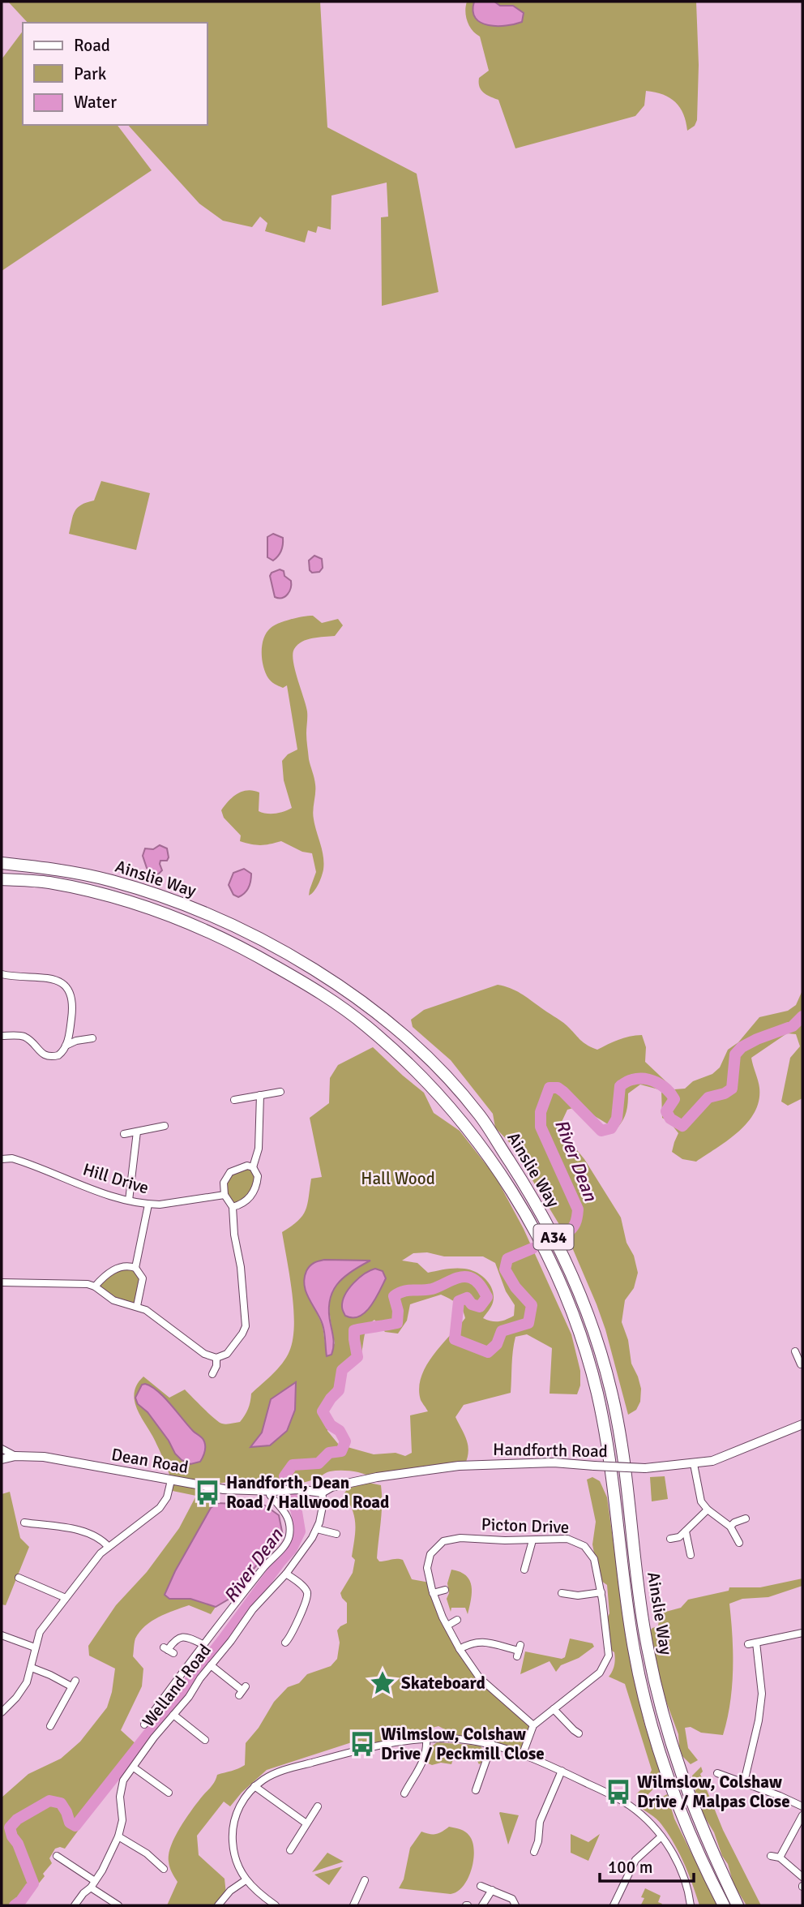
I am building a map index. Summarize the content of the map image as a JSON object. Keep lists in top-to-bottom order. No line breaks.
{"streets":{"highway":["Ainslie Way","A34"],"main road":["Handforth Road","Dean Road"],"street":["Hill Drive","Picton Drive","Welland Road"]},"crossings":[["Handforth Road","Dean Road"],["Handforth Road","Welland Road"],["Dean Road","Welland Road"]],"water":["River Dean"],"parks":["Hall Wood"],"places":{"bus stop":["Handforth, Dean Road / Hallwood Road","Wilmslow, Colshaw Drive / Peckmill Close","Wilmslow, Colshaw Drive / Malpas Close"],"place":["Skateboard"]},"legend":["Road","Park","Water"],"scale_bar":"100 m"}
